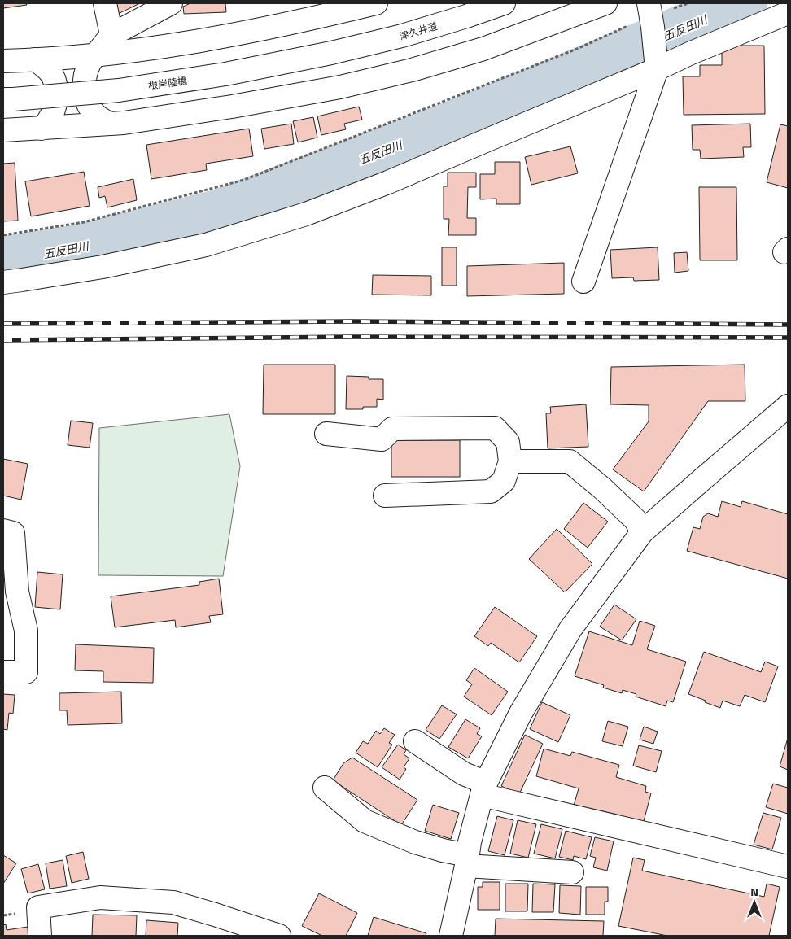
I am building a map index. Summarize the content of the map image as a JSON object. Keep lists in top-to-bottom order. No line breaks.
{"streets":{"street":["津久井道","根岸陸橋"]},"crossings":[["津久井道","根岸陸橋"]],"water":["五反田川"],"north":"top"}
